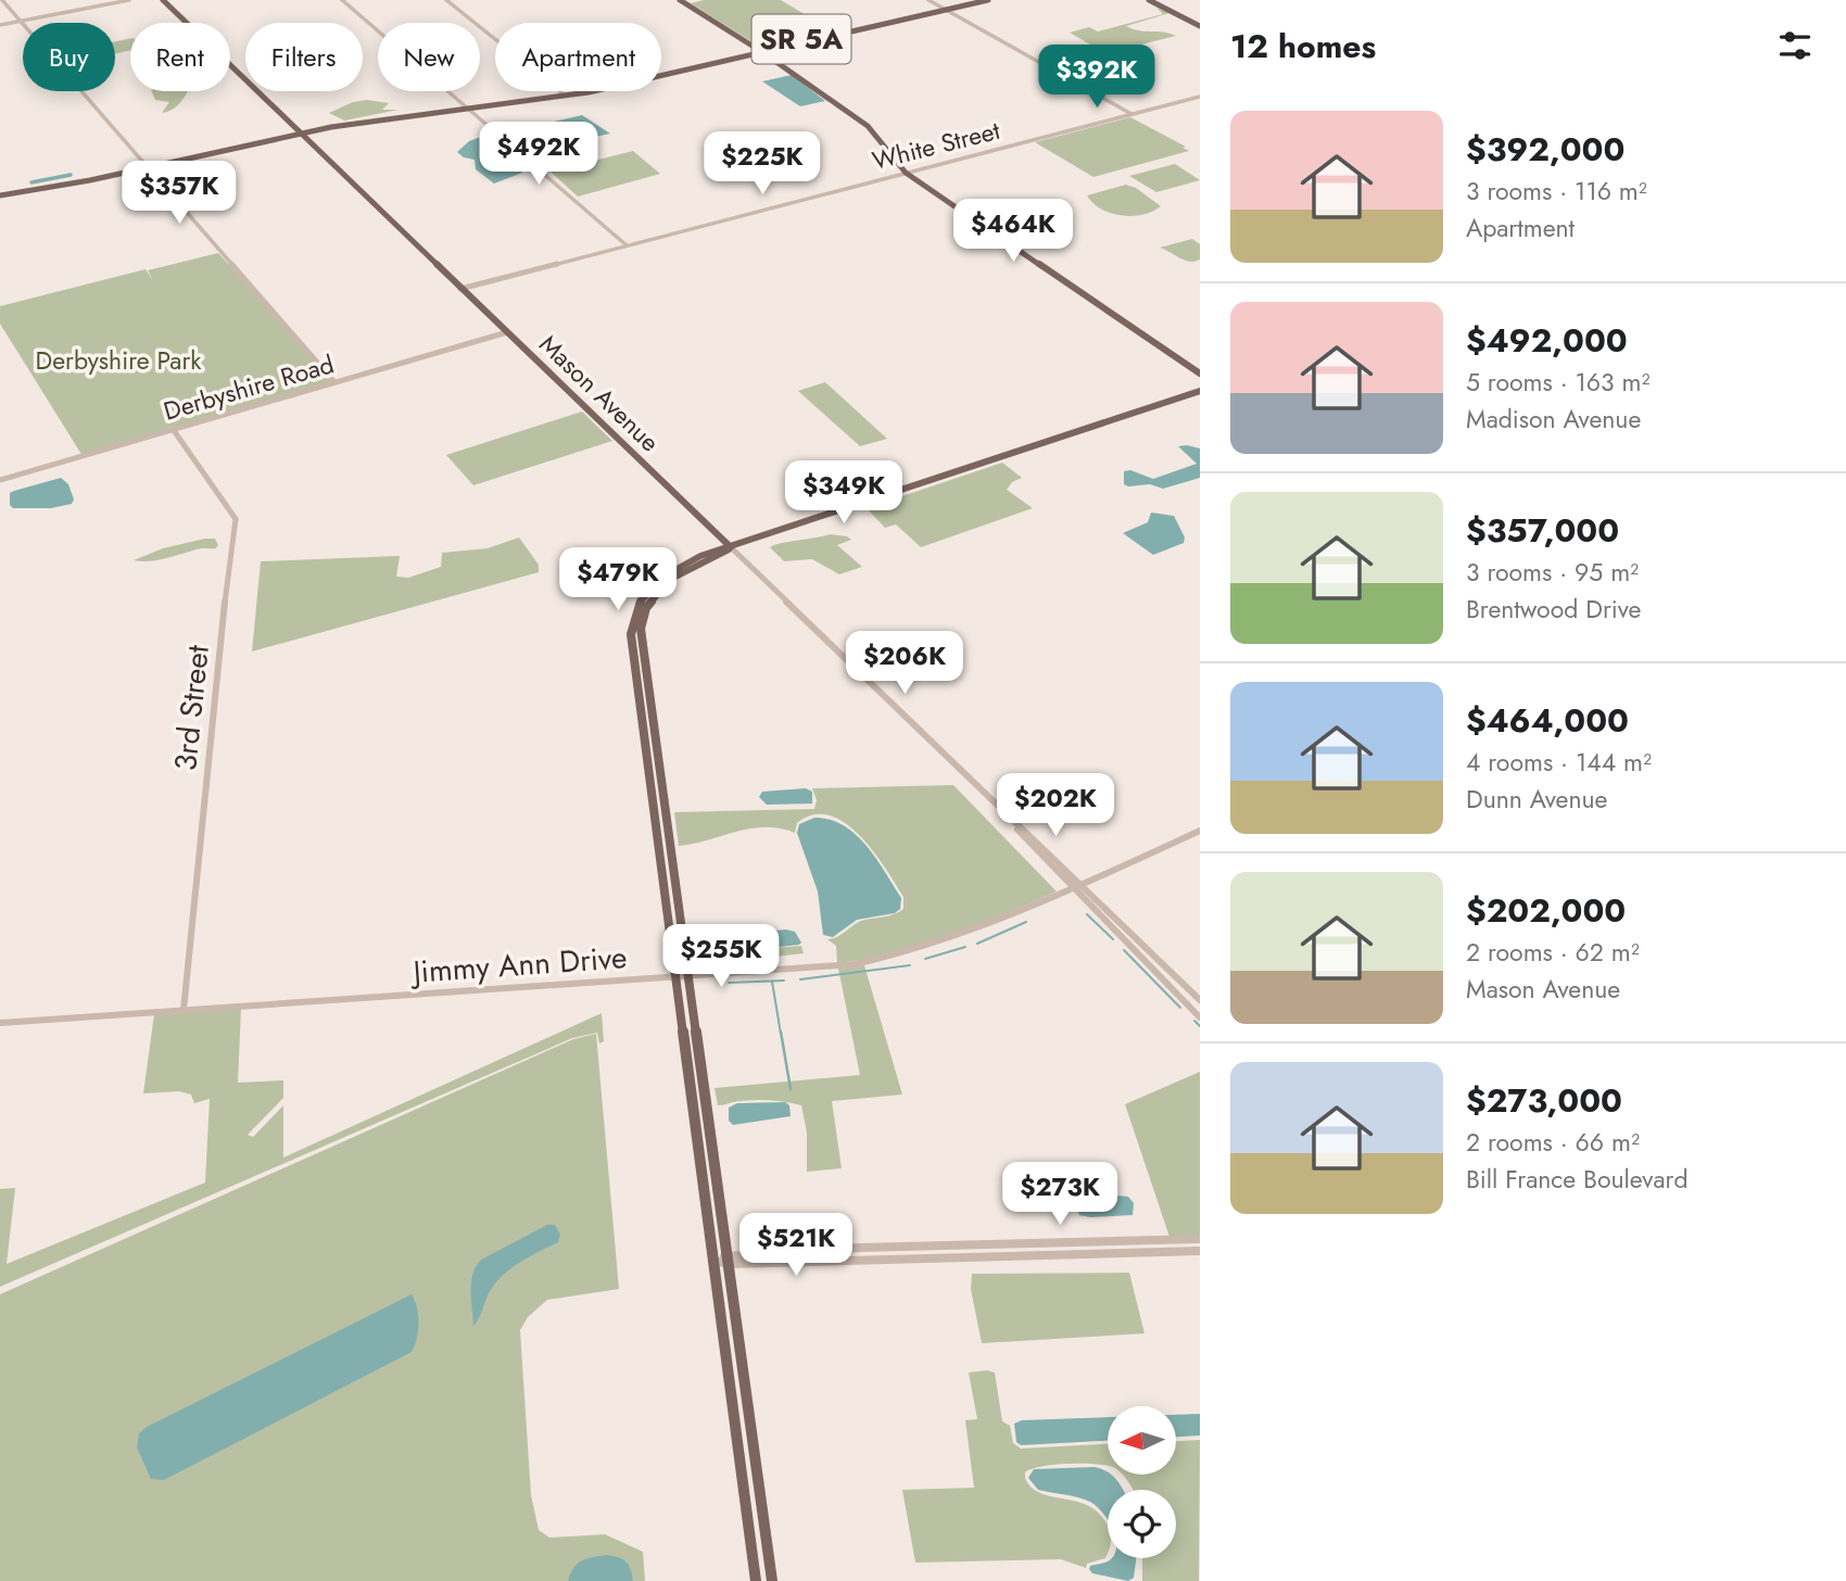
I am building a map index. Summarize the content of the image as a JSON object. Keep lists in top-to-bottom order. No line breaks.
{"streets":{"main road":["SR 5A","Mason Avenue"],"street":["White Street","Derbyshire Road","3rd Street","Jimmy Ann Drive"]},"crossings":[["SR 5A","Mason Avenue"],["White Street","Mason Avenue"],["Derbyshire Road","Mason Avenue"],["Derbyshire Road","3rd Street"],["Mason Avenue","Jimmy Ann Drive"],["3rd Street","Jimmy Ann Drive"]],"parks":["Derbyshire Park"],"north":"left","page":{"heading":"12 homes","chip":["Buy","Rent","Filters","New","Apartment"],"price":["$392K","$492K","$225K","$357K","$464K","$349K","$479K","$206K","$202K","$255K","$273K","$521K"],"list":[{"name":"$392,000","note":"3 rooms · 116 m² · Apartment"},{"name":"$492,000","note":"5 rooms · 163 m² · Madison Avenue"},{"name":"$357,000","note":"3 rooms · 95 m² · Brentwood Drive"},{"name":"$464,000","note":"4 rooms · 144 m² · Dunn Avenue"},{"name":"$202,000","note":"2 rooms · 62 m² · Mason Avenue"},{"name":"$273,000","note":"2 rooms · 66 m² · Bill France Boulevard"}]}}
